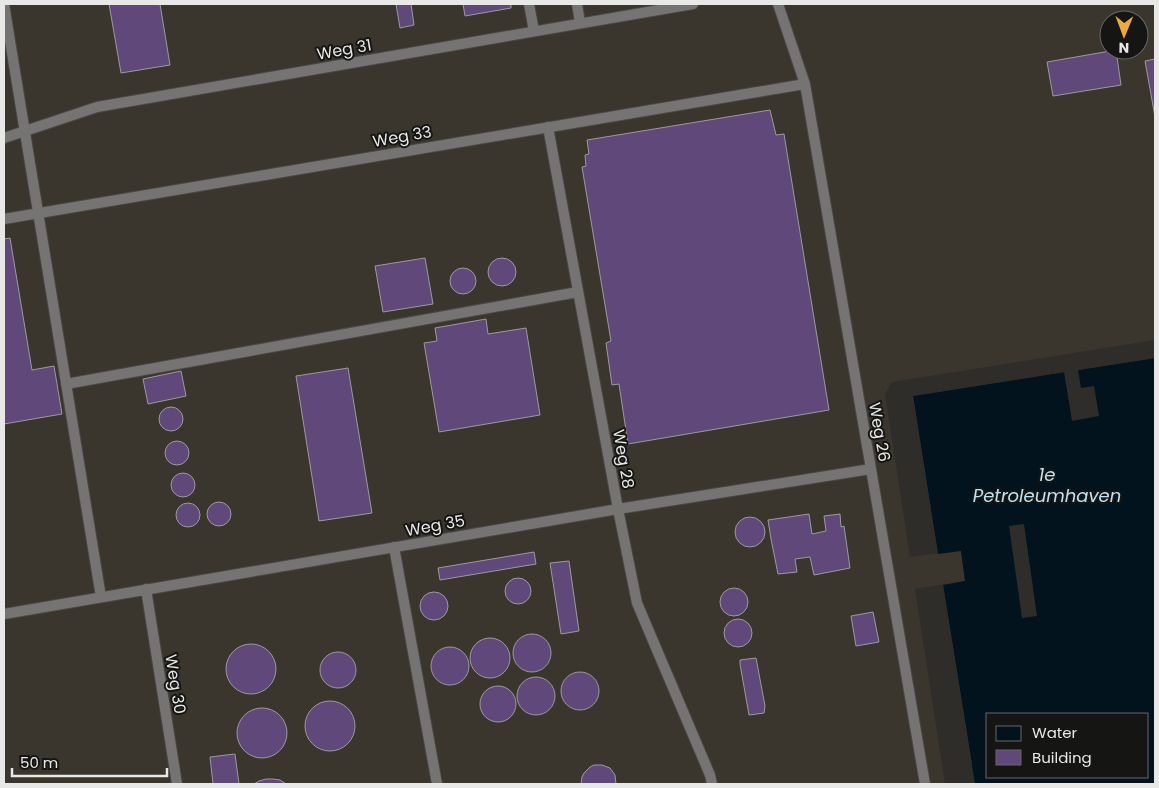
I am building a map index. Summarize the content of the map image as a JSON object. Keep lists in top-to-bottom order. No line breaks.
{"streets":{"lane":["Weg 31","Weg 33","Weg 26","Weg 28","Weg 35","Weg 30"]},"crossings":[["Weg 33","Weg 26"],["Weg 33","Weg 28"],["Weg 26","Weg 35"],["Weg 28","Weg 35"],["Weg 35","Weg 30"]],"water":["1e Petroleumhaven"],"legend":["Water","Building"],"scale_bar":"50 m","north":"bottom"}
